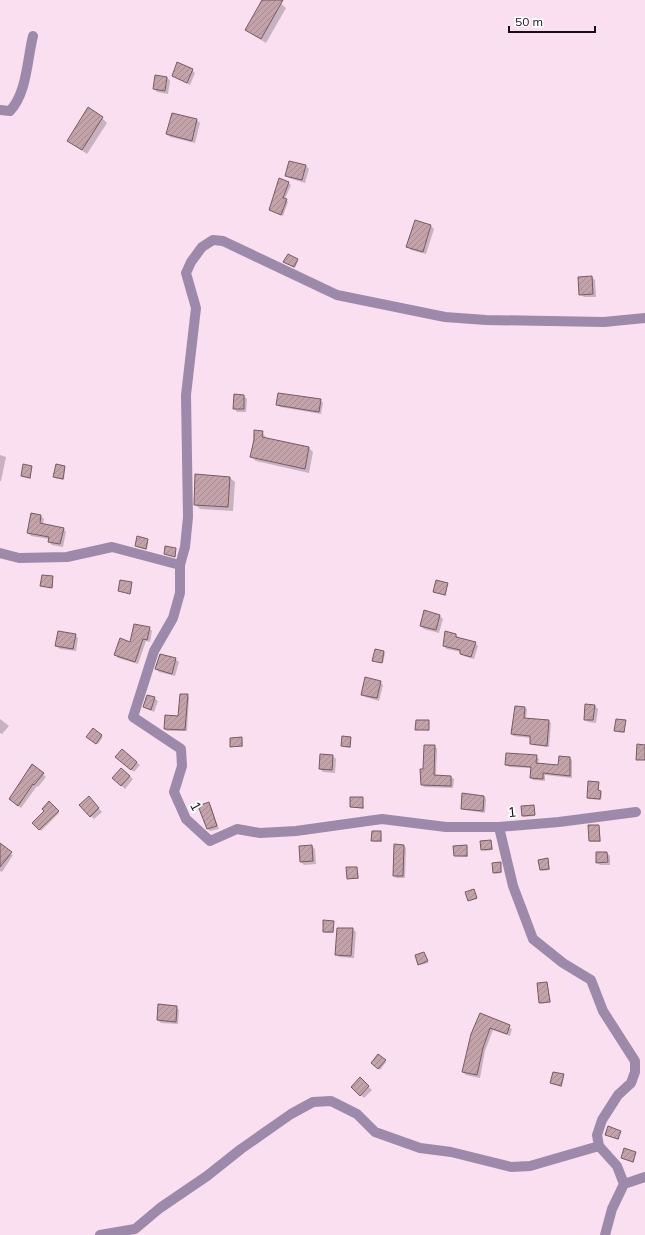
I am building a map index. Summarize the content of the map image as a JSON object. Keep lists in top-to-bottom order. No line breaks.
{"streets":{"street":["1"]},"scale_bar":"50 m"}
